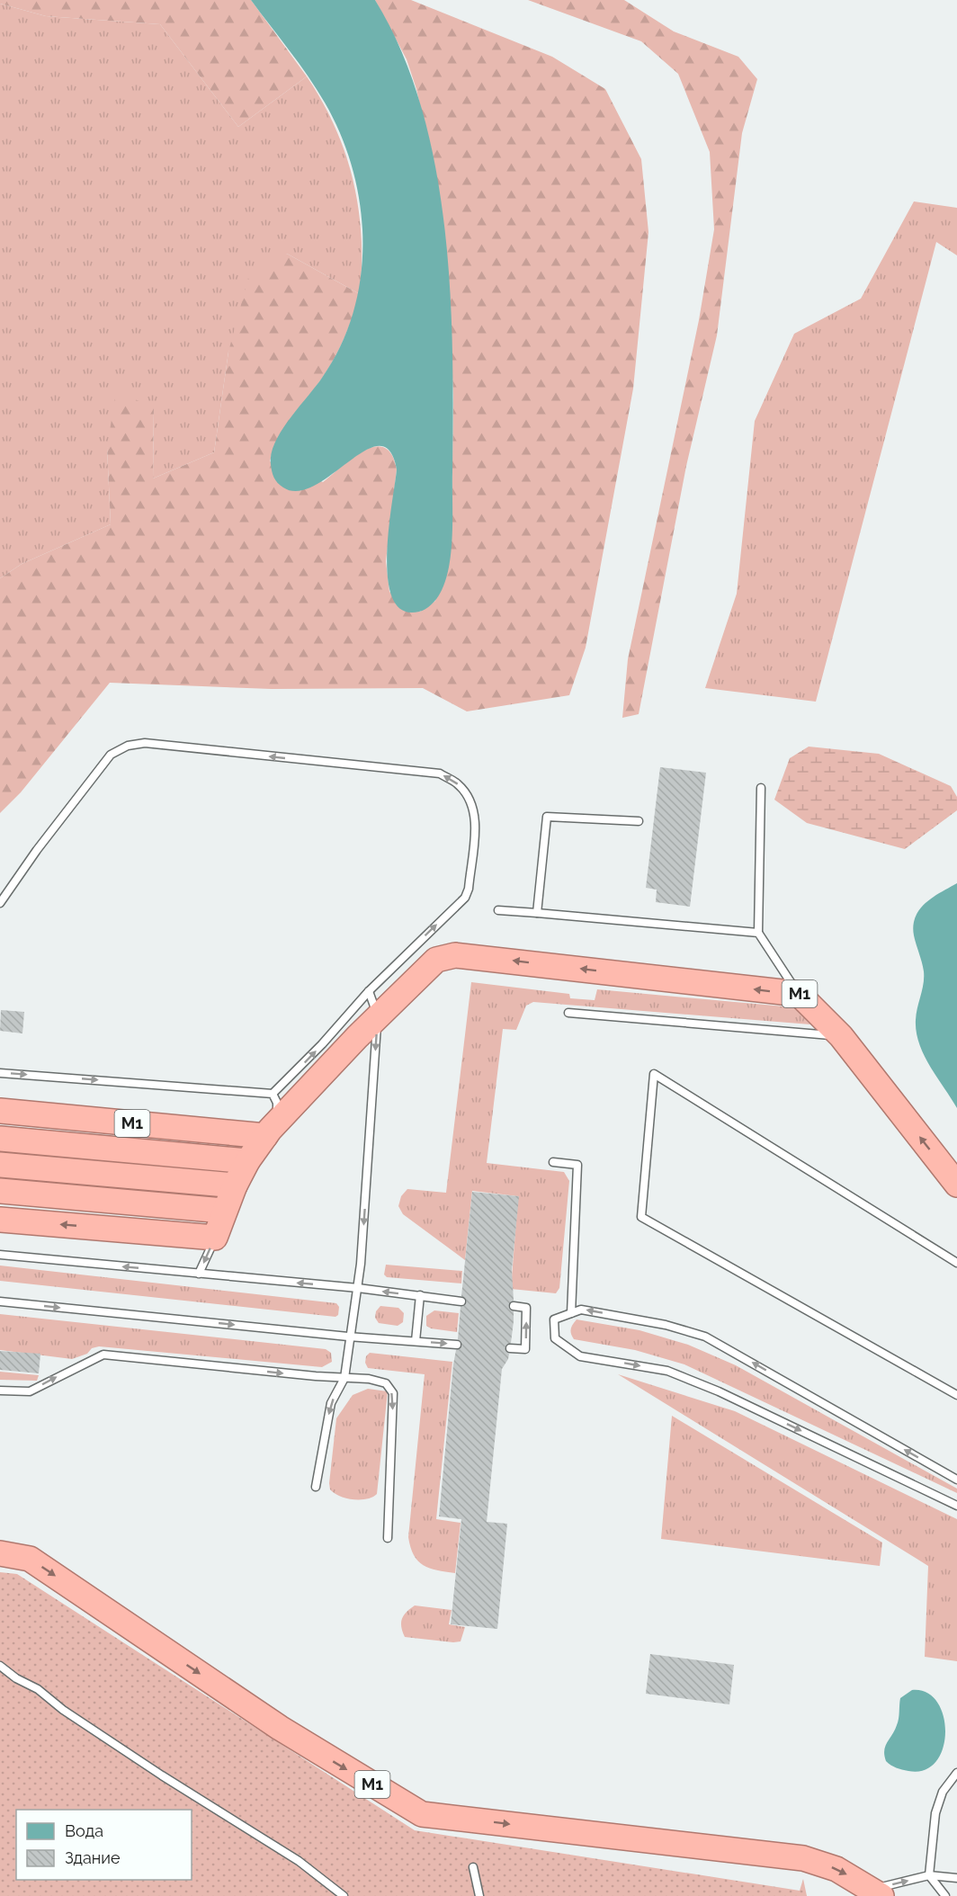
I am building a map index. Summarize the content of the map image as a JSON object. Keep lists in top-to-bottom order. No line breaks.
{"streets":{"highway":["М1"]},"legend":["Вода","Здание"]}
